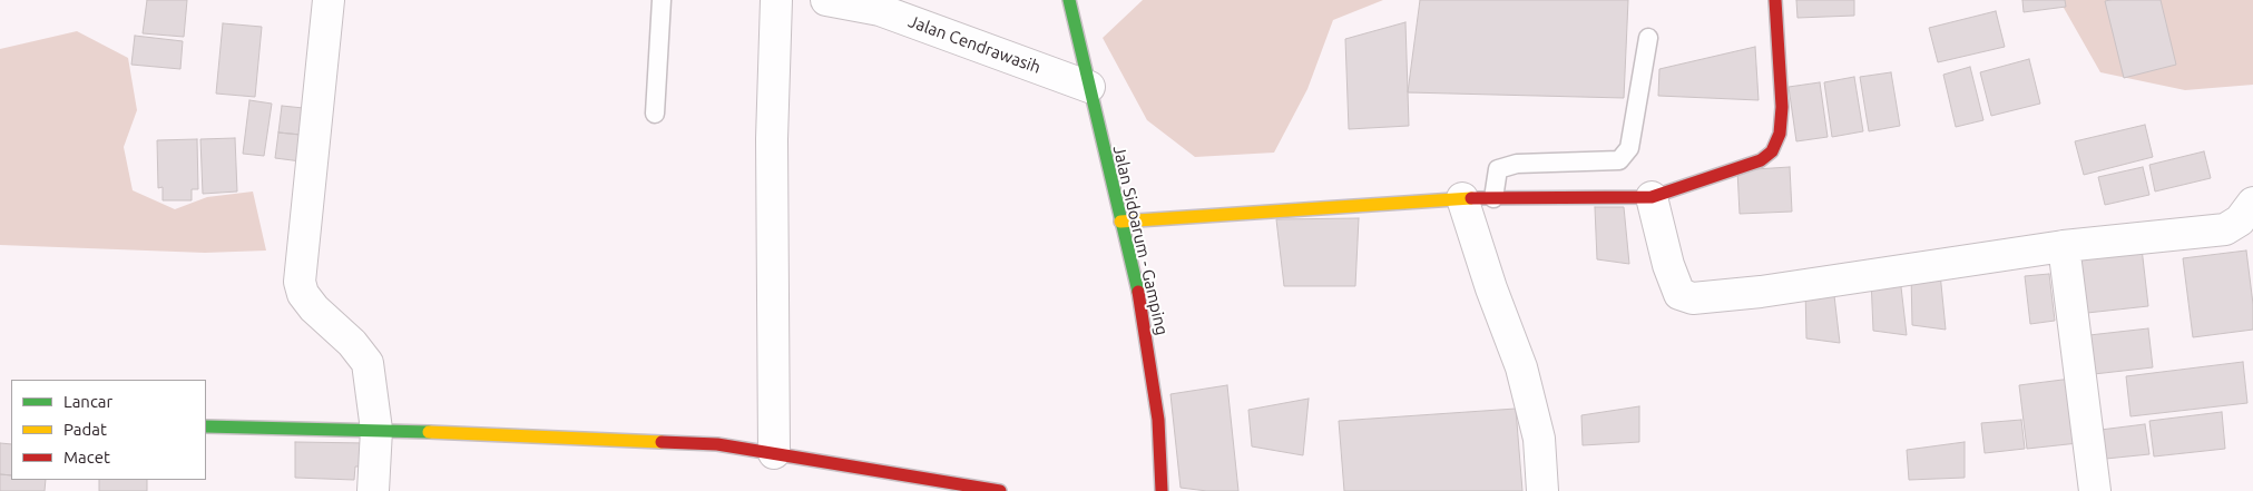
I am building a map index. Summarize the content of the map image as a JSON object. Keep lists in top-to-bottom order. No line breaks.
{"streets":{"street":["Jalan Cendrawasih","Jalan Sidoarum - Gamping"]},"crossings":[["Jalan Cendrawasih","Jalan Sidoarum - Gamping"]],"legend":["Lancar","Padat","Macet"]}
